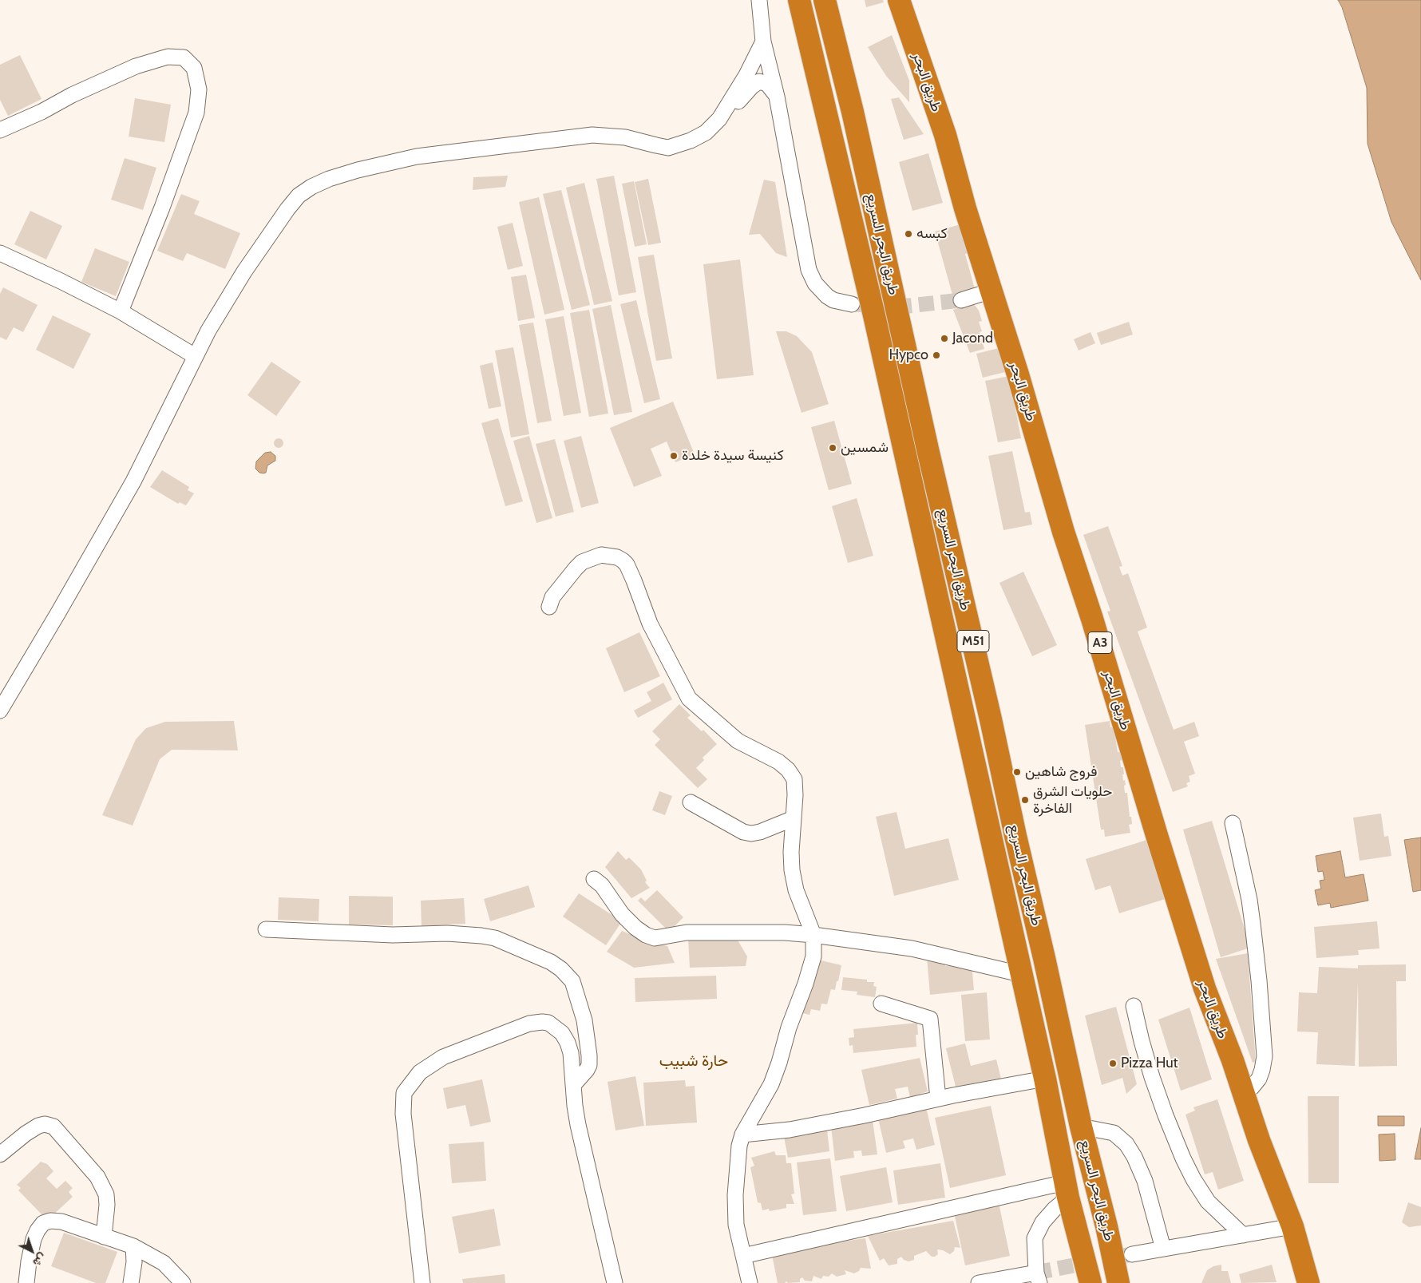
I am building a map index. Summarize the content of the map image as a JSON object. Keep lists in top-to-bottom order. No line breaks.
{"streets":{"highway":["طريق البحر","طريق البحر السريع","M51","A3"]},"districts":["حارة شبيب"],"places":["كبسه","Jacond","Hypco","شمسين","كنيسة سيدة خلدة","فروج شاهين","حلويات الشرق الفاخرة","Pizza Hut"],"north":"bottom right"}
